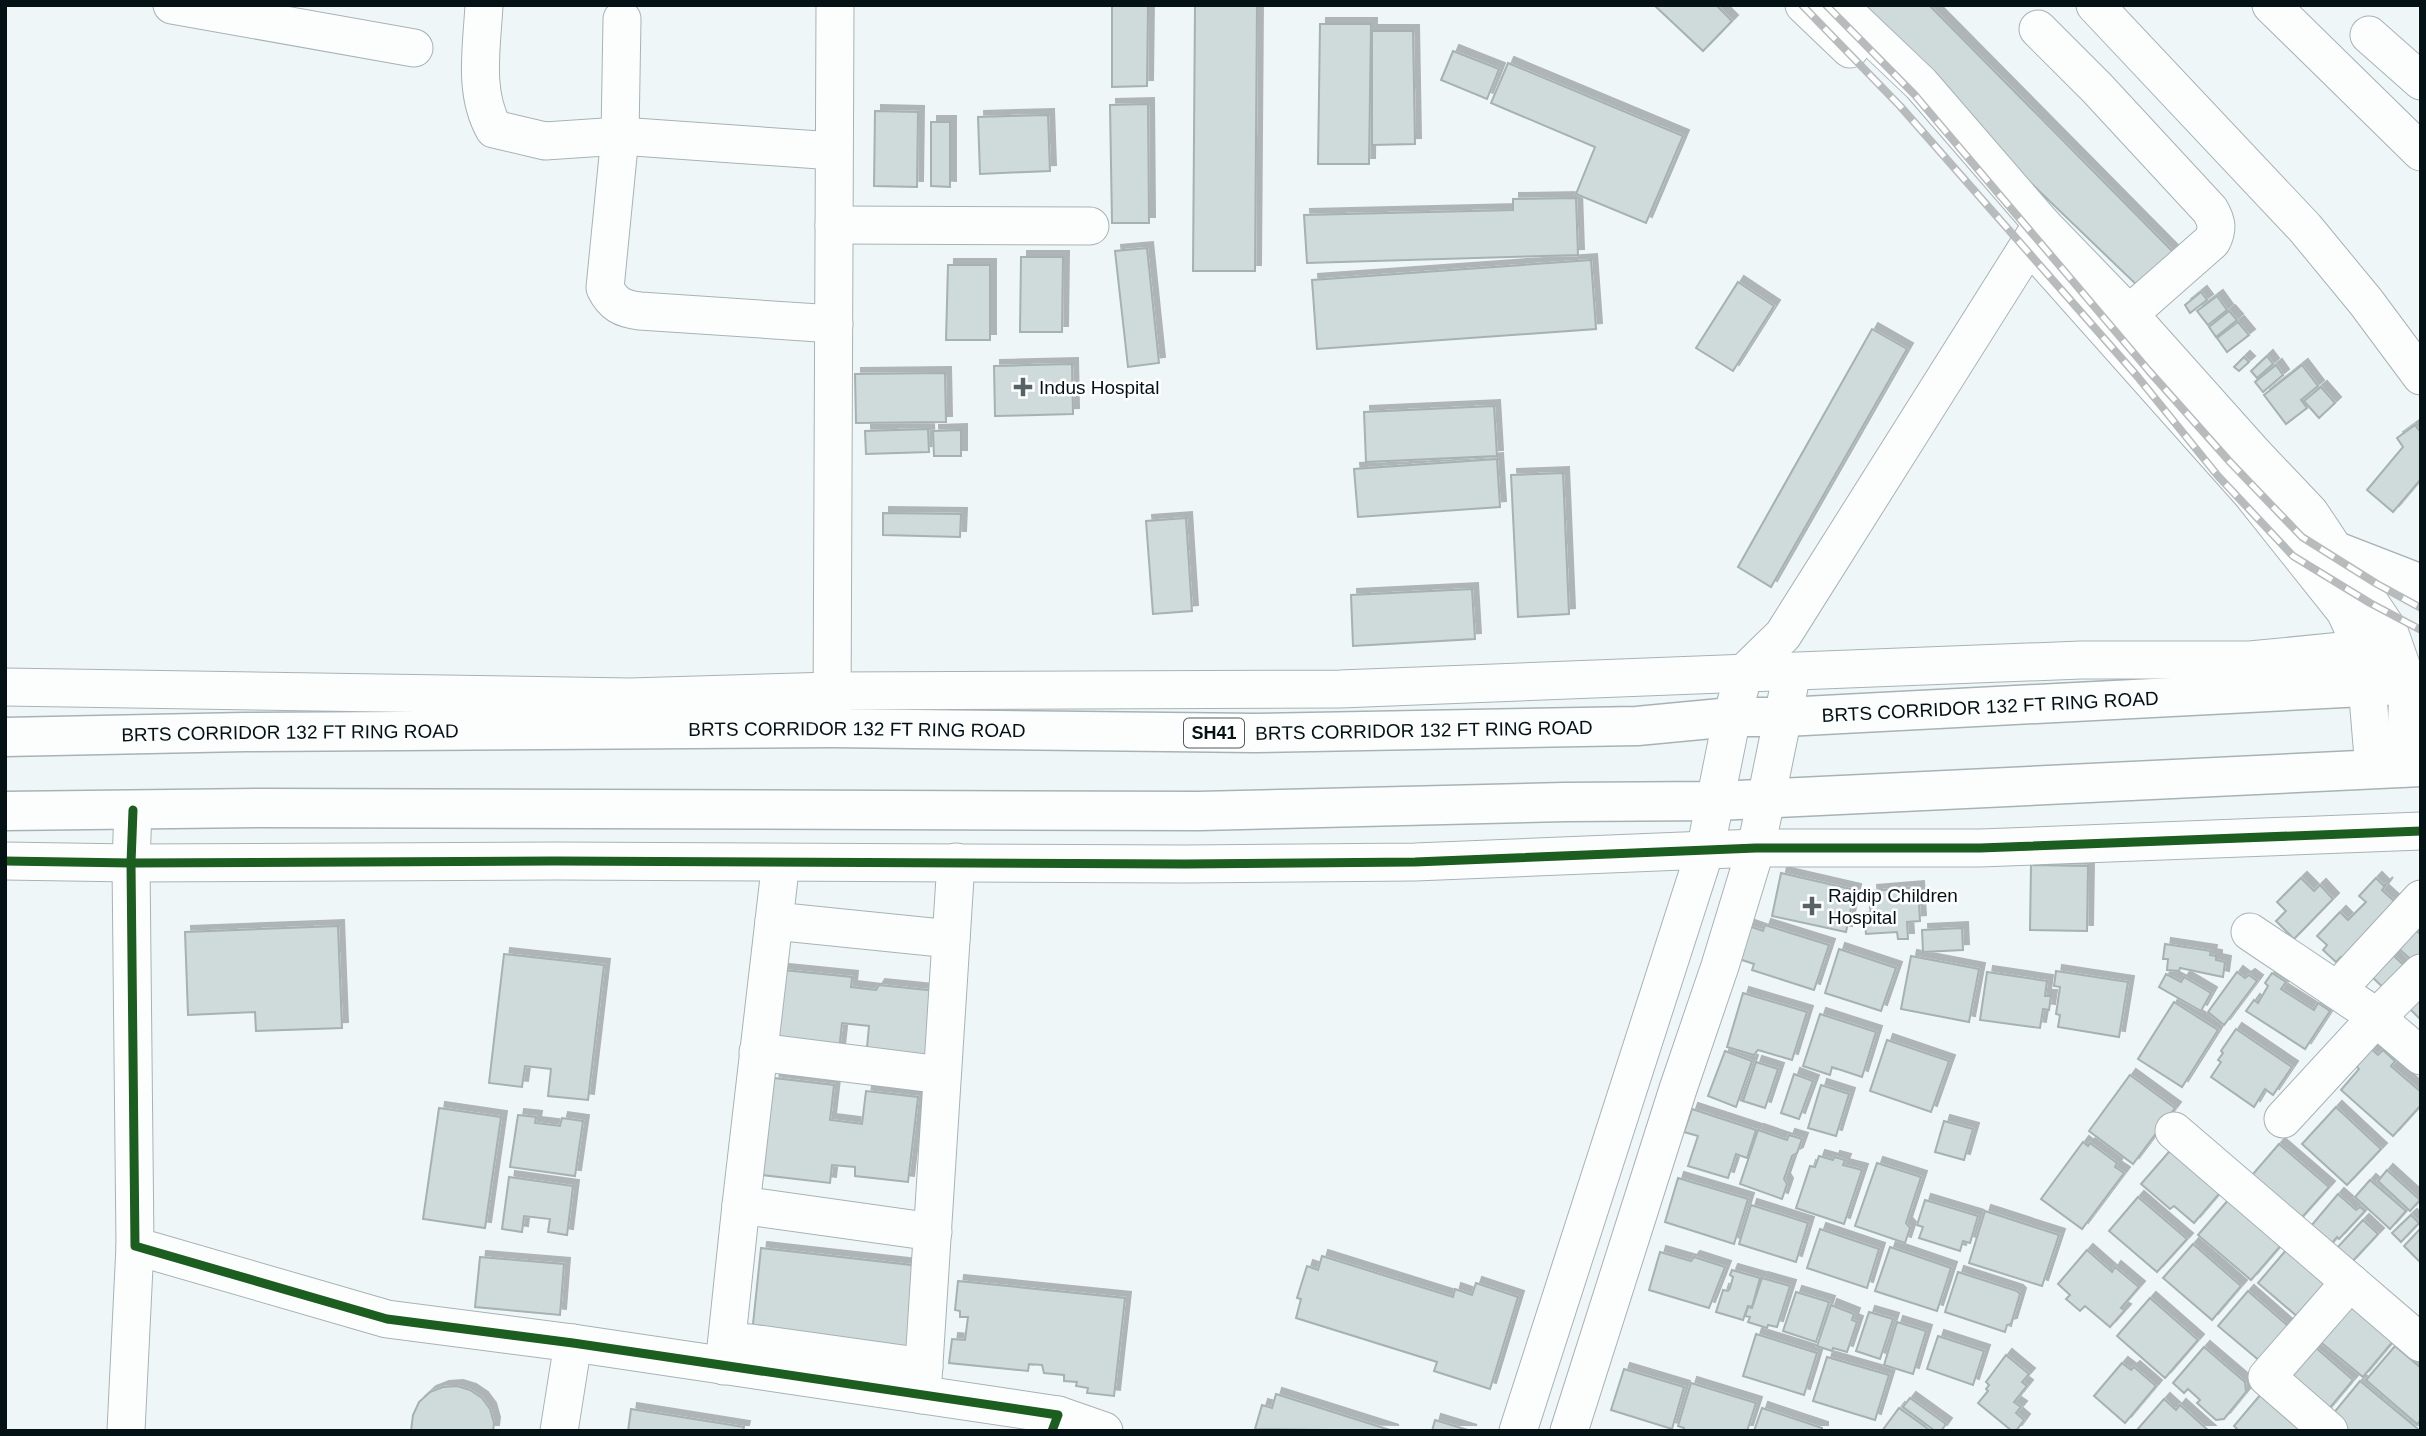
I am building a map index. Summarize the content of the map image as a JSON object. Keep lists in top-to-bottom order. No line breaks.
{"streets":{"main road":["BRTS CORRIDOR 132 FT RING ROAD","SH41"]},"places":{"health":["Indus Hospital","Rajdip Children Hospital"]}}
